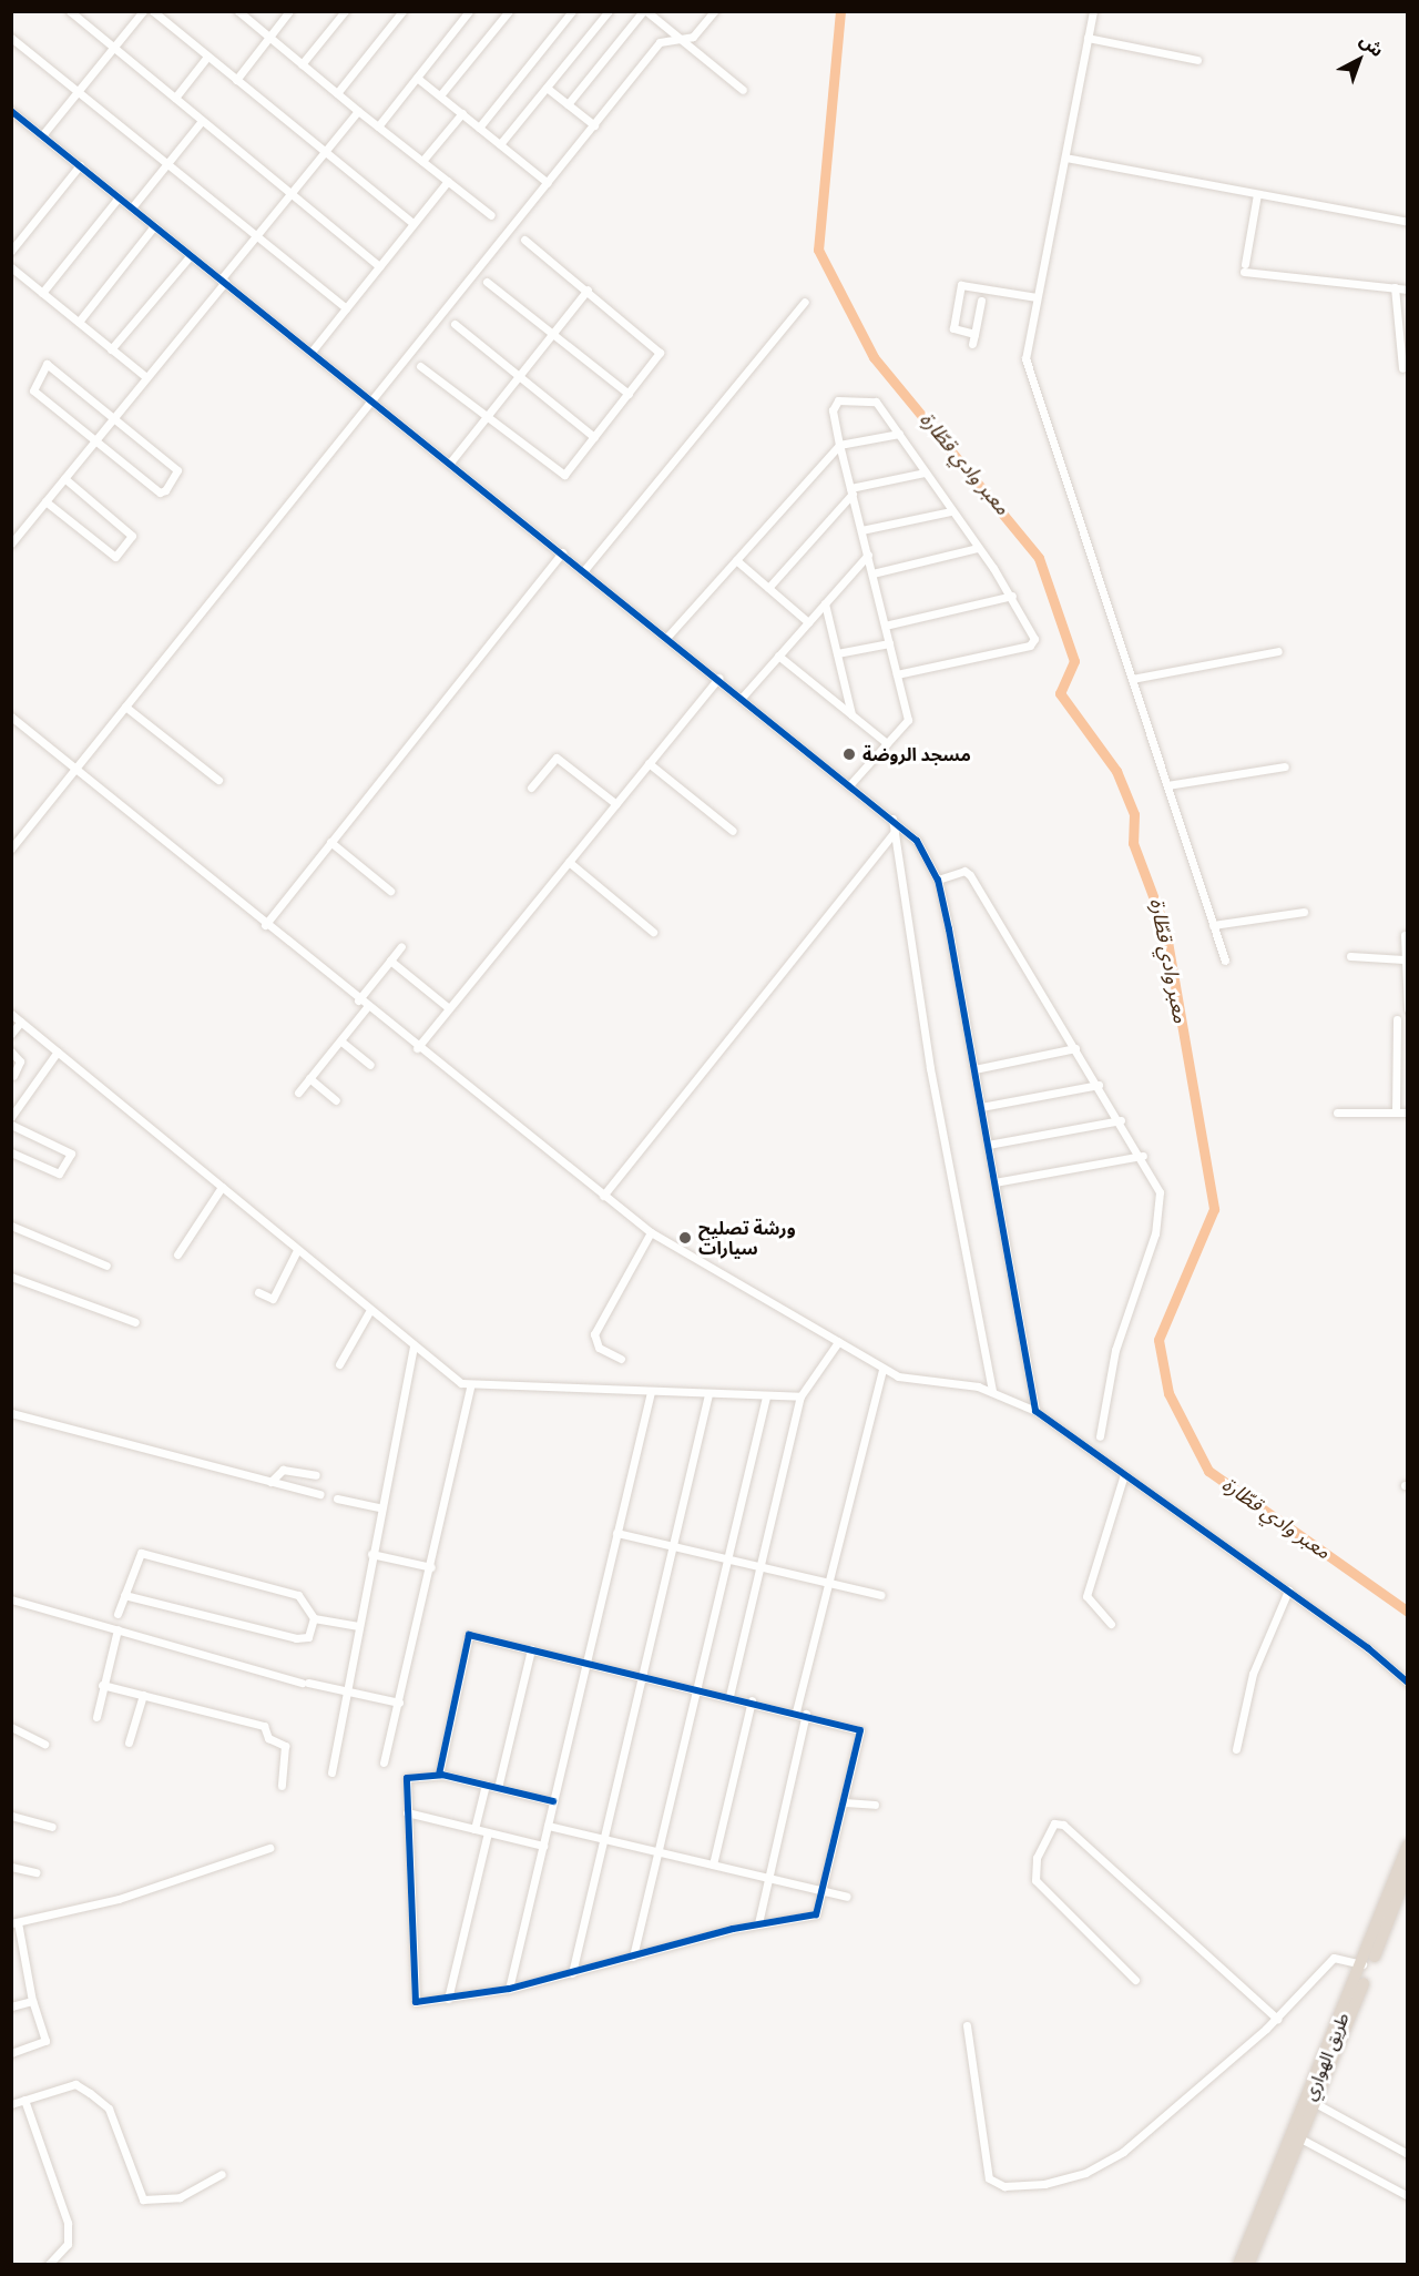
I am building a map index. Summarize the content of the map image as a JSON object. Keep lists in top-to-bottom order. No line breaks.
{"streets":{"highway":["طريق الهواري"]},"water":["معبر وادي قطّارة"],"places":["مسجد الروضة","ورشة تصليح سيارات"],"north":"top right"}
